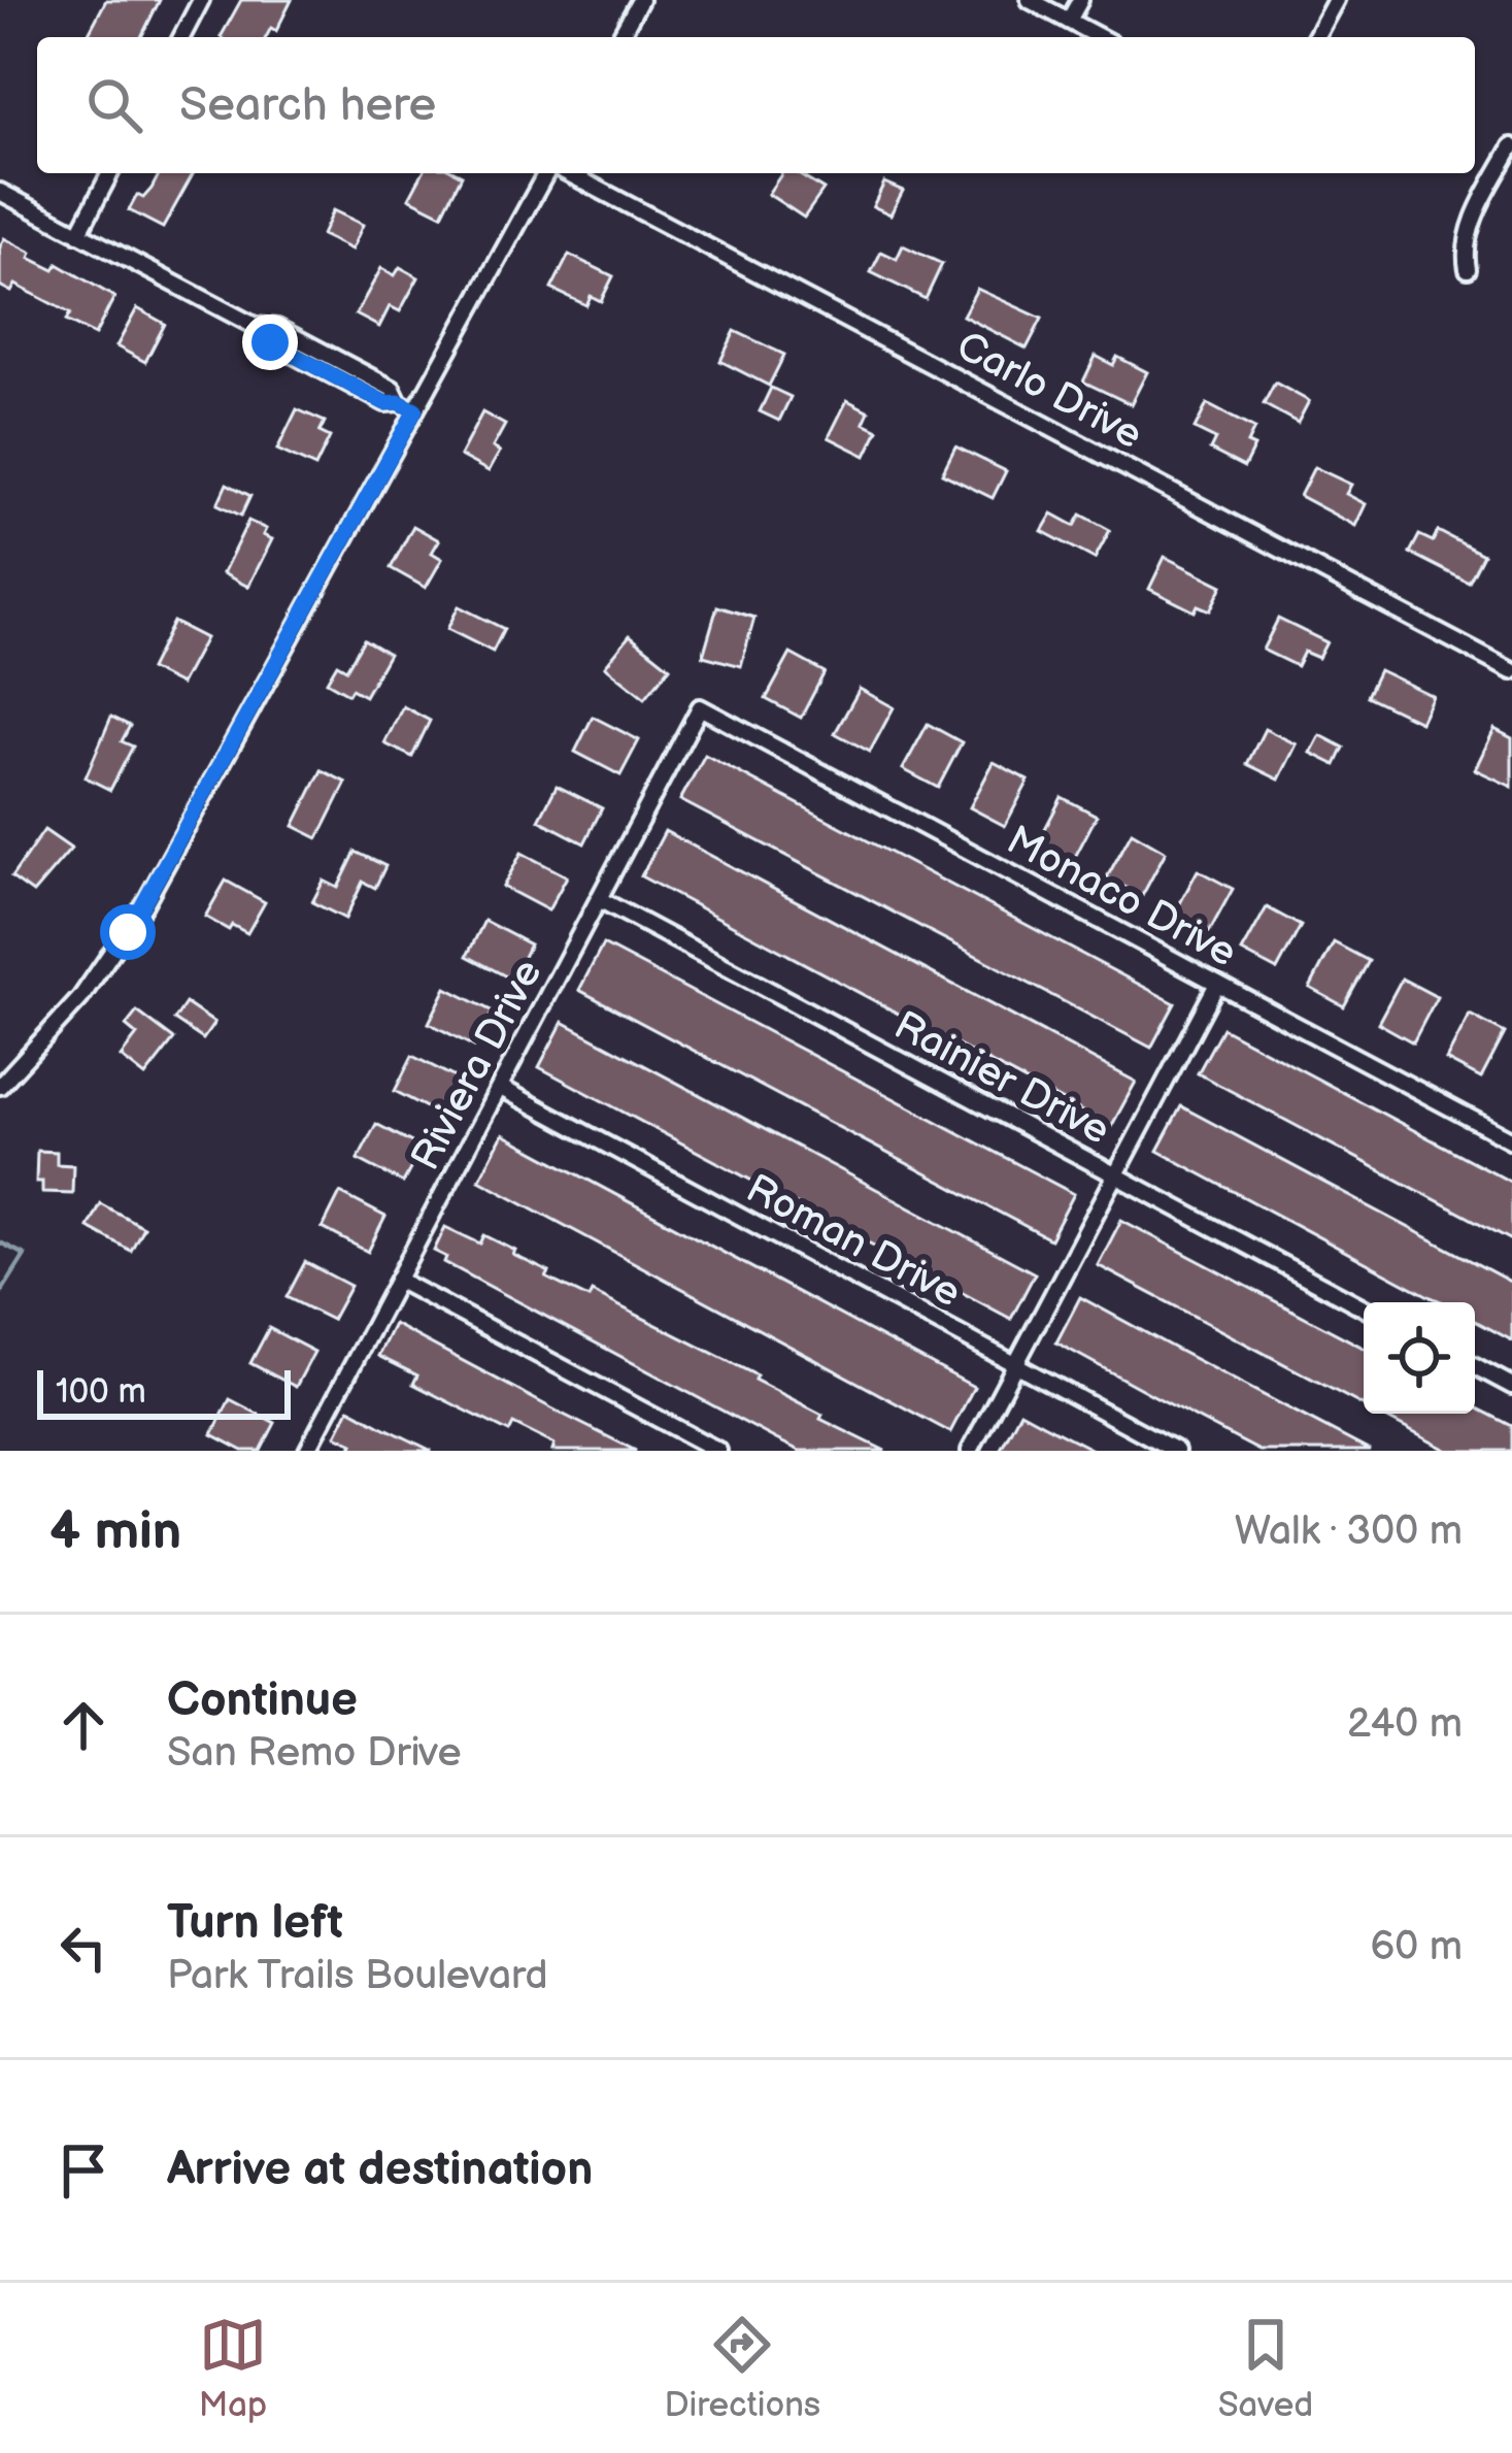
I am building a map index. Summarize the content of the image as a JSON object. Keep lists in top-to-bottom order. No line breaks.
{"streets":{"street":["Carlo Drive","Monaco Drive","Riviera Drive","Rainier Drive","Roman Drive"]},"crossings":[["Monaco Drive","Riviera Drive"],["Riviera Drive","Rainier Drive"],["Riviera Drive","Roman Drive"]],"scale_bar":"100 m","page":{"search":"Search here","scale":"100 m","heading":["4 min","Walk · 300 m"],"list":[["Continue","San Remo Drive","240 m"],["Turn left","Park Trails Boulevard","60 m"],"Arrive at destination"],"nav":["Map","Directions","Saved"]}}
